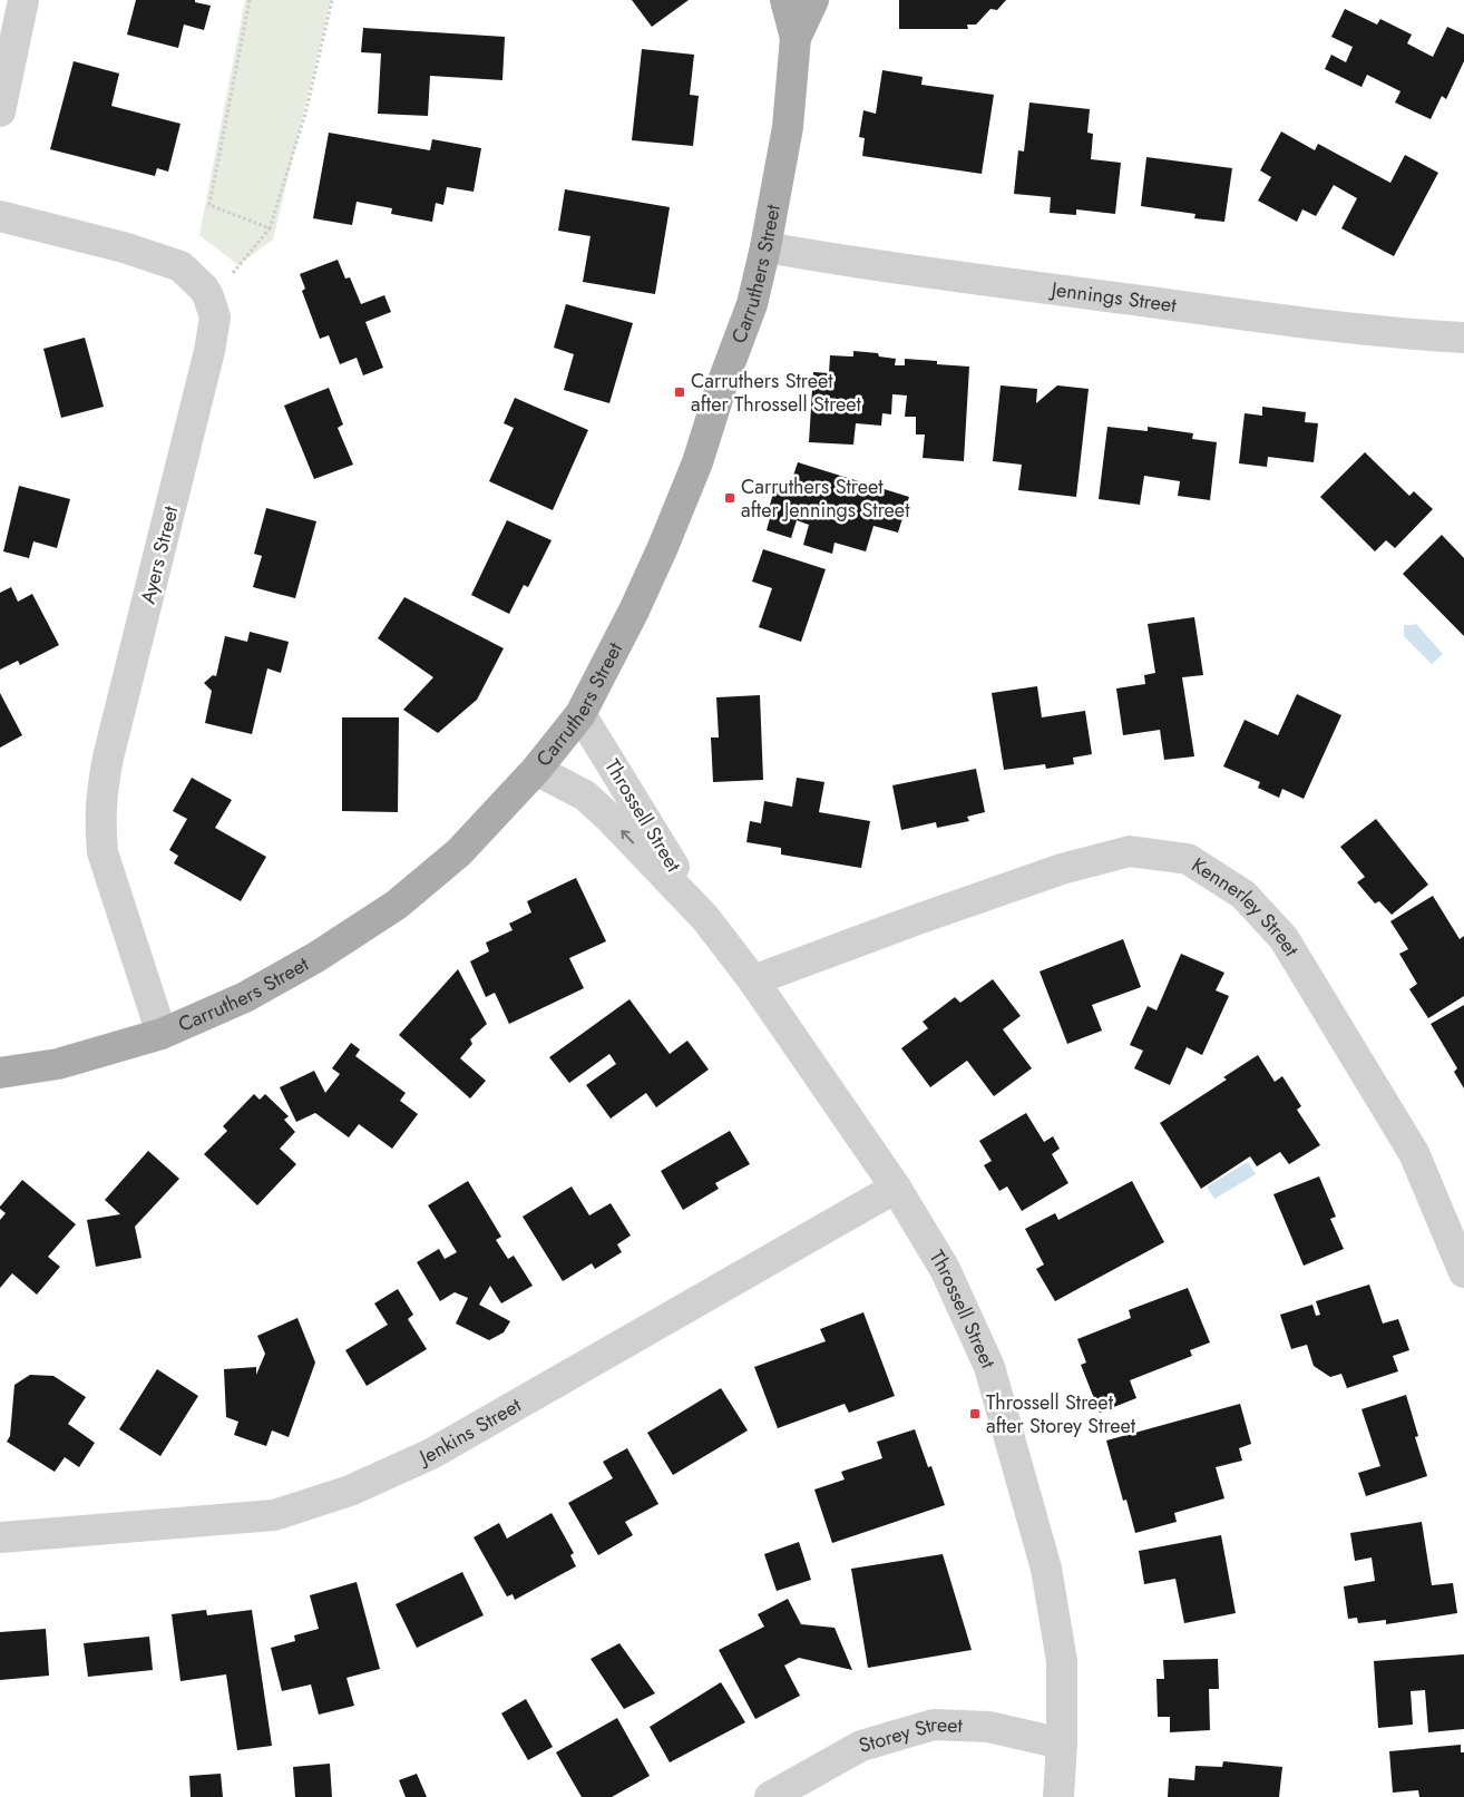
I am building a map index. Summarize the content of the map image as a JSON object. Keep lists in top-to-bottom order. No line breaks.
{"streets":{"main road":["Carruthers Street"],"street":["Jennings Street","Ayers Street","Throssell Street","Kennerley Street","Jenkins Street","Storey Street"]},"crossings":[["Carruthers Street","Jennings Street"],["Carruthers Street","Ayers Street"],["Carruthers Street","Throssell Street"],["Throssell Street","Kennerley Street"],["Throssell Street","Jenkins Street"],["Throssell Street","Storey Street"]],"places":{"transit":["Carruthers Street after Throssell Street","Carruthers Street after Jennings Street","Throssell Street after Storey Street"]}}
